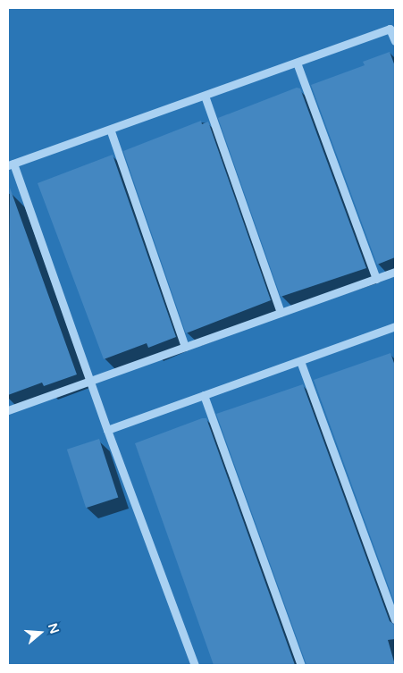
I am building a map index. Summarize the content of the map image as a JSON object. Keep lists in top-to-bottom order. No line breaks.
{"north":"right"}
